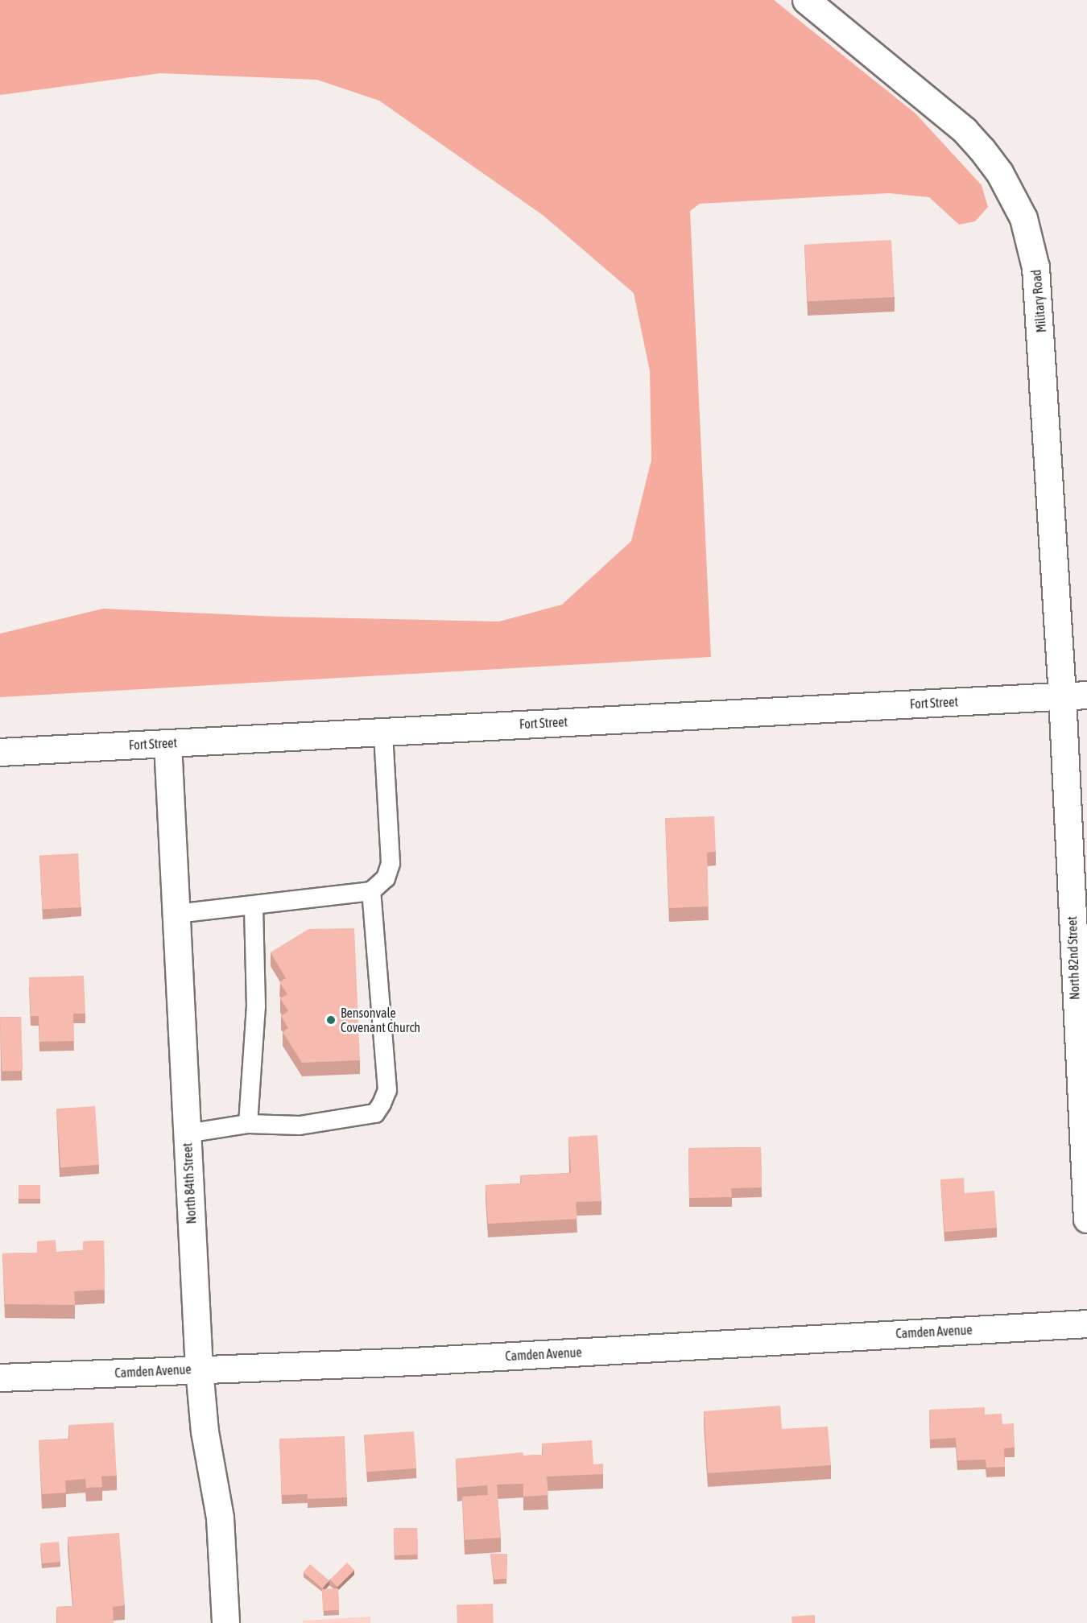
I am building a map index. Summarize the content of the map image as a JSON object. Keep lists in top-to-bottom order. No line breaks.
{"streets":{"street":["Military Road","Fort Street","North 82nd Street","North 84th Street","Camden Avenue"]},"crossings":[["Military Road","Fort Street"],["Military Road","North 82nd Street"],["Fort Street","North 82nd Street"],["Fort Street","North 84th Street"],["North 84th Street","Camden Avenue"]],"places":["Bensonvale Covenant Church"]}
